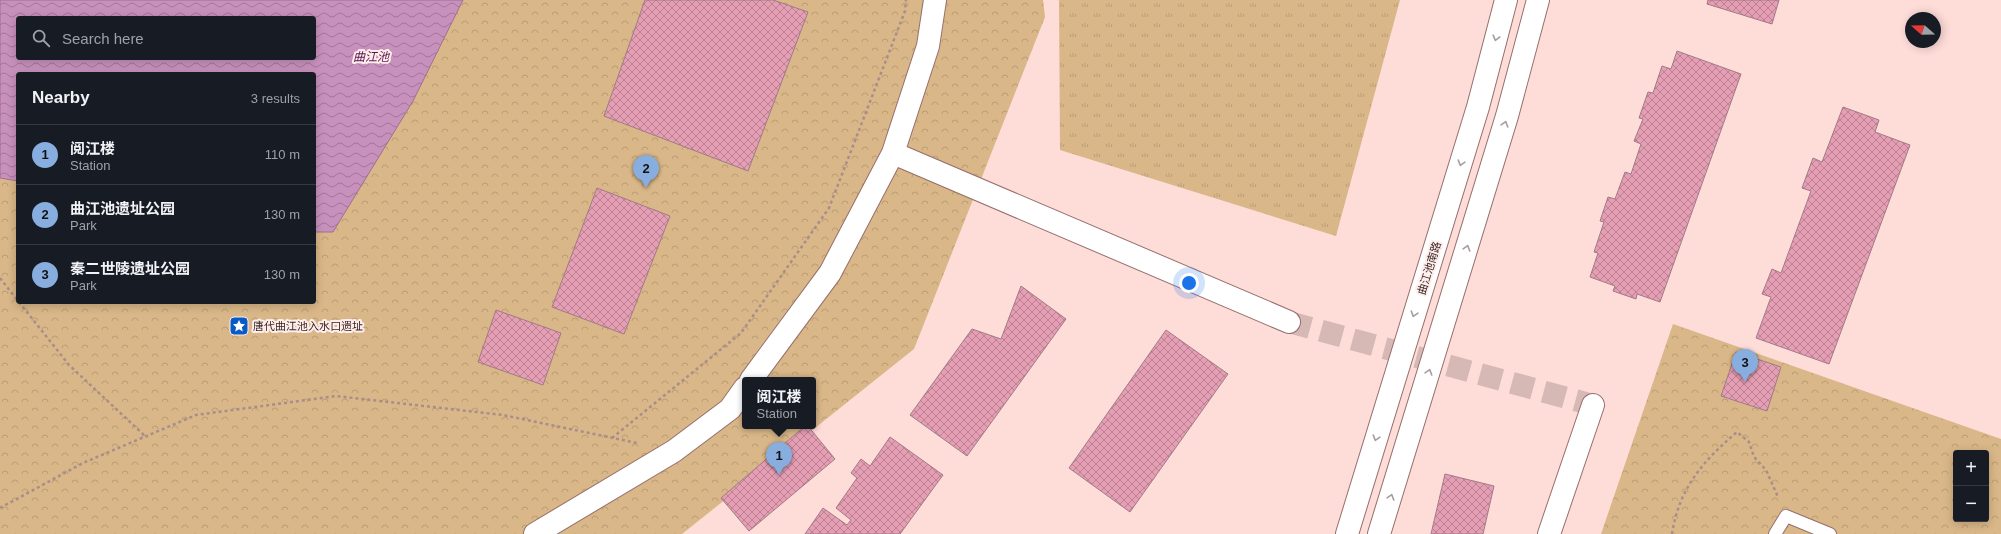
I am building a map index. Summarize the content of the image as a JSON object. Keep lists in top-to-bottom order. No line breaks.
{"streets":{"street":["曲江池南路"]},"water":["曲江池"],"places":{"place":["唐代曲江池入水口遗址"]},"north":"left","page":{"search":"Search here","heading":["Nearby","3 results"],"list":[{"mark":"1","name":"阅江楼","note":"Station","value":"110 m"},{"mark":"2","name":"曲江池遗址公园","note":"Park","value":"130 m"},{"mark":"3","name":"秦二世陵遗址公园","note":"Park","value":"130 m"}],"pins":["2","3","1"],"popup":["阅江楼","Station"],"map_buttons":["+","−"]}}
